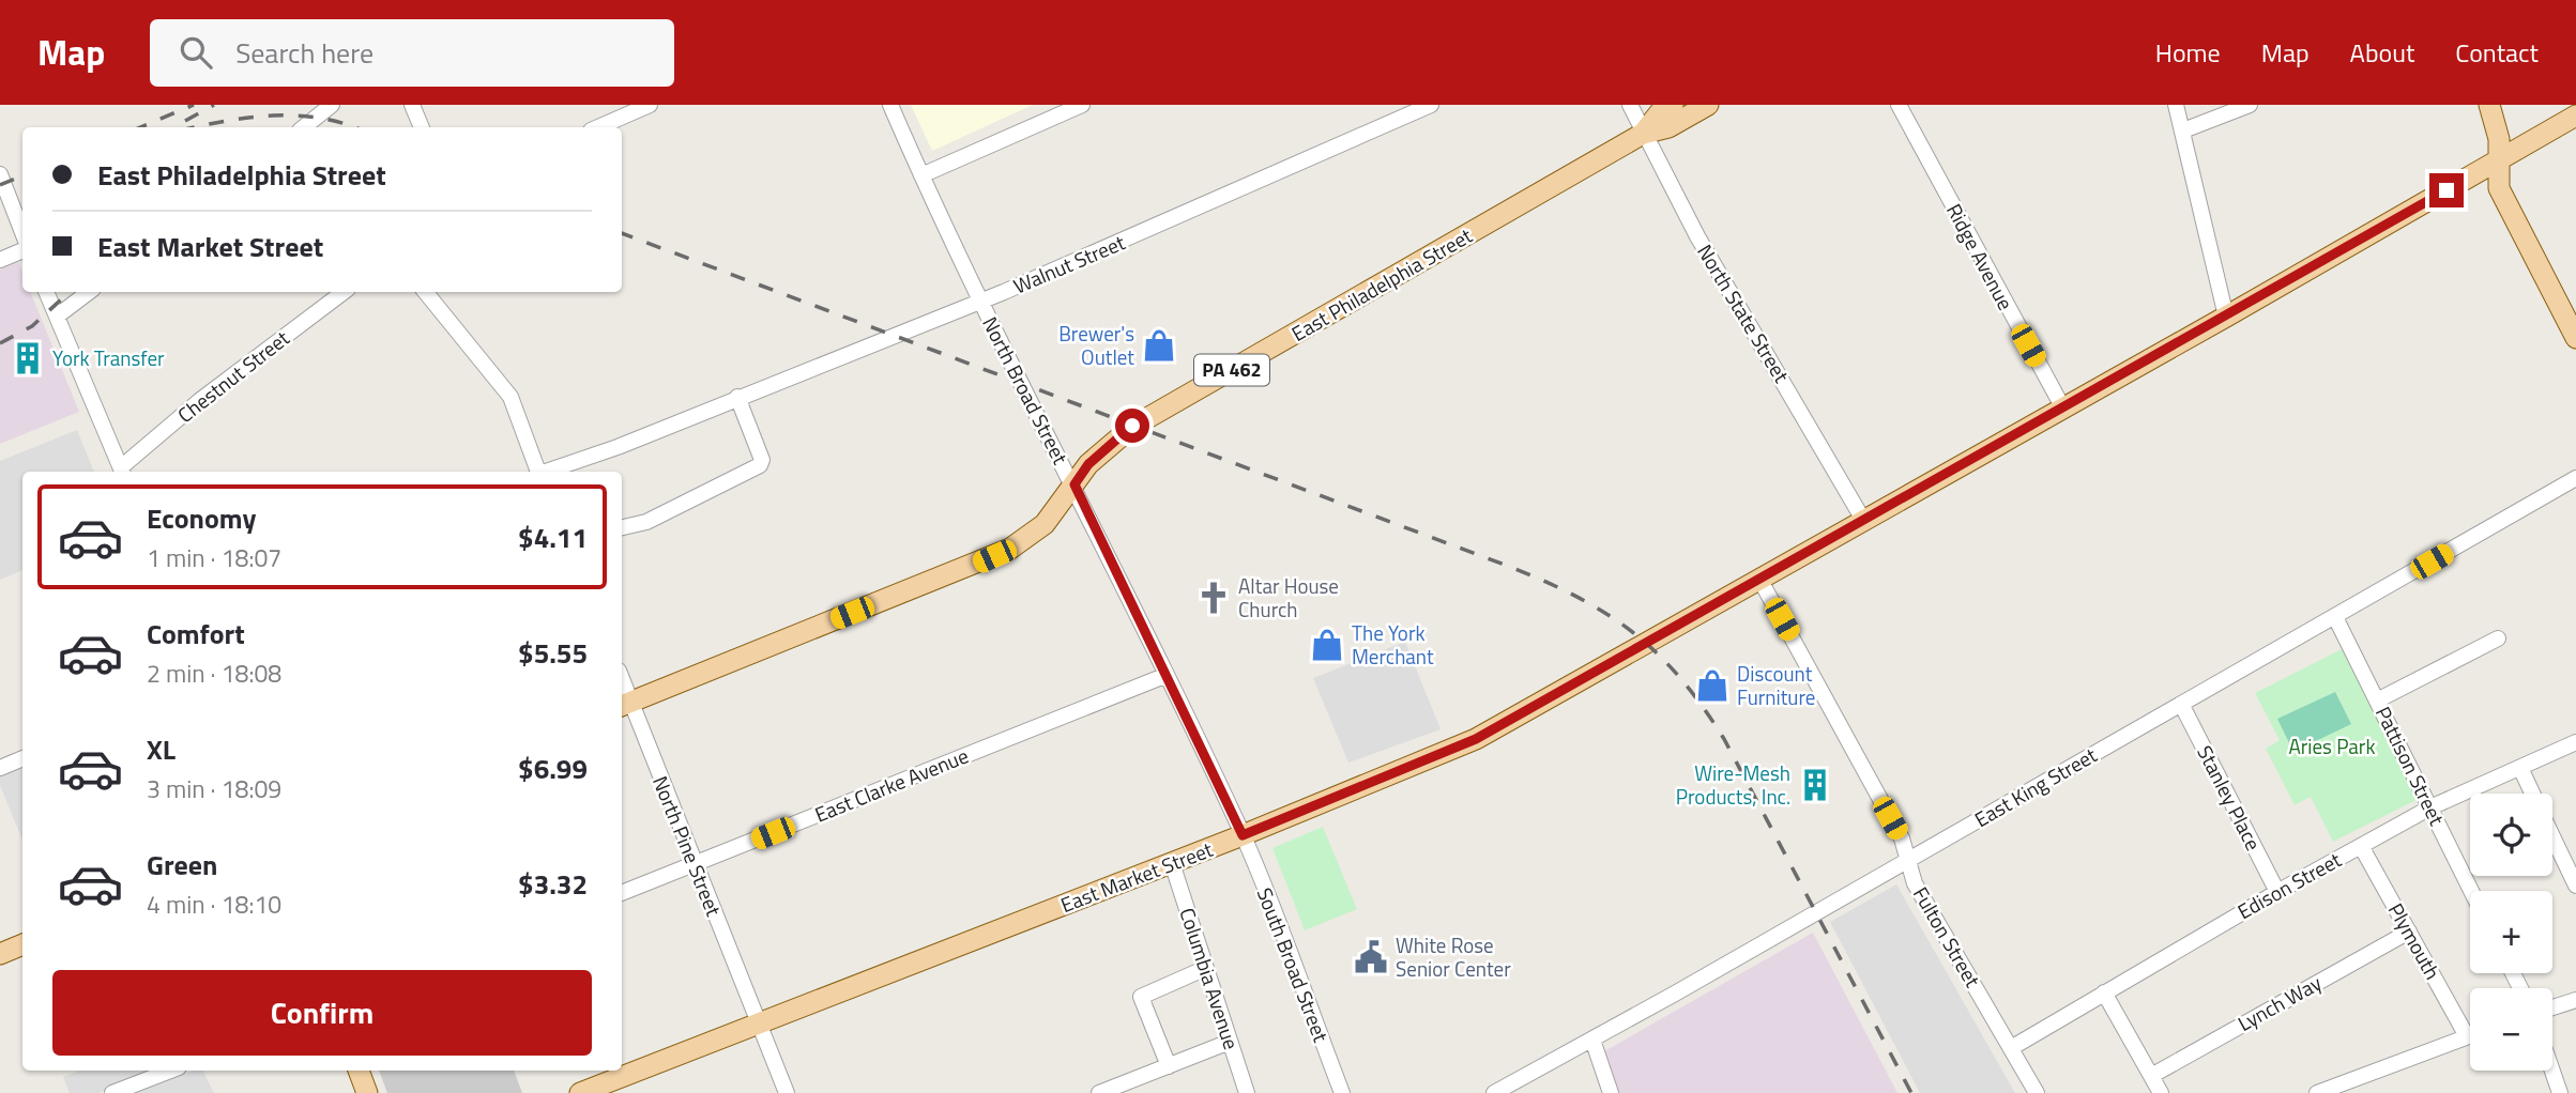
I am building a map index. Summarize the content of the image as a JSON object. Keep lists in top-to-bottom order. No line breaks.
{"streets":{"main road":["East Philadelphia Street","PA 462","East Market Street"],"street":["Ridge Avenue","Walnut Street","North State Street","Chestnut Street","North Broad Street","Pattison Street","East Clarke Avenue","East King Street","Stanley Place","North Pine Street","Edison Street","Fulton Street","Plymouth","South Broad Street","Columbia Avenue","Lynch Way"]},"crossings":[["Ridge Avenue","East Market Street"],["Walnut Street","North Broad Street"],["East Philadelphia Street","North State Street"],["East Philadelphia Street","North Broad Street"],["East Philadelphia Street","North Pine Street"],["North State Street","East Market Street"],["North Broad Street","East Clarke Avenue"],["North Broad Street","East Market Street"],["North Broad Street","South Broad Street"],["Pattison Street","East King Street"],["Pattison Street","Edison Street"],["East Clarke Avenue","North Pine Street"],["East King Street","Stanley Place"],["East King Street","Fulton Street"],["Stanley Place","Edison Street"],["North Pine Street","East Market Street"],["East Market Street","Fulton Street"],["East Market Street","South Broad Street"],["East Market Street","Columbia Avenue"],["Edison Street","Fulton Street"],["Edison Street","Plymouth"],["Plymouth","Lynch Way"]],"parks":["Aries Park"],"places":{"shop":["Brewer's Outlet","The York Merchant","Discount Furniture"],"building":["York Transfer","Wire-Mesh Products, Inc."],"church":["Altar House Church"],"public building":["White Rose Senior Center"]},"page":{"header":"Map","search":"Search here","nav":["Home","Map","About","Contact"],"banner":["East Philadelphia Street","East Market Street"],"list":[{"name":"Economy","note":"1 min · 18:07","value":"$4.11"},{"name":"Comfort","note":"2 min · 18:08","value":"$5.55"},{"name":"XL","note":"3 min · 18:09","value":"$6.99"},{"name":"Green","note":"4 min · 18:10","value":"$3.32"}],"map_buttons":["+","−"],"buttons":"Confirm"}}
